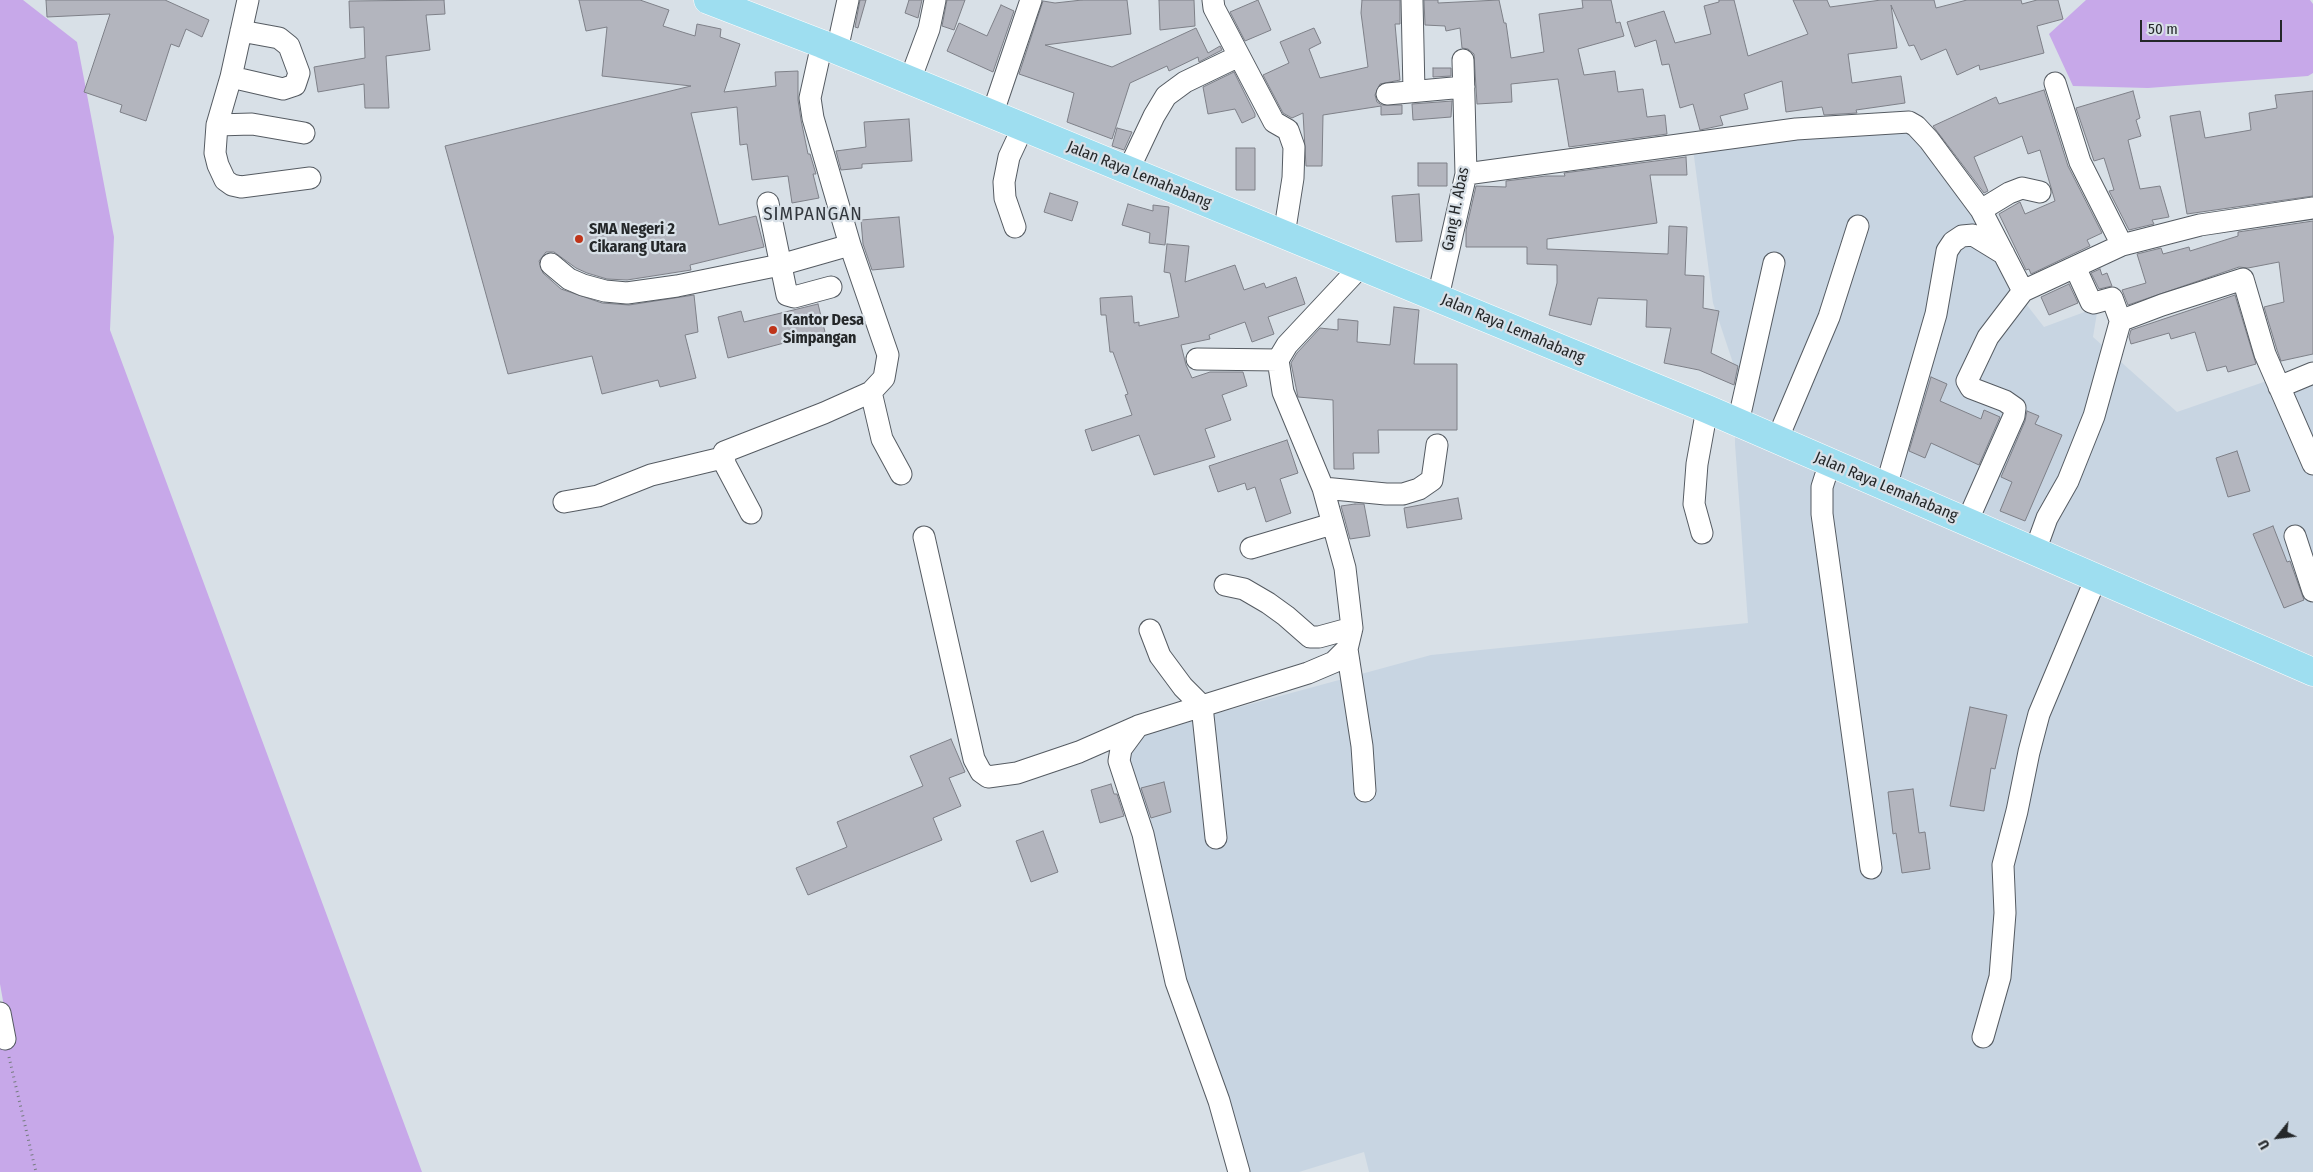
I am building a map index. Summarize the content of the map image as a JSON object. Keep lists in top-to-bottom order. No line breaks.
{"streets":{"main road":["Jalan Raya Lemahabang"],"street":["Gang H. Abas"]},"crossings":[["Jalan Raya Lemahabang","Gang H. Abas"]],"districts":["SIMPANGAN"],"places":["SMA Negeri 2 Cikarang Utara","Kantor Desa Simpangan"],"scale_bar":"50 m","north":"bottom left"}
